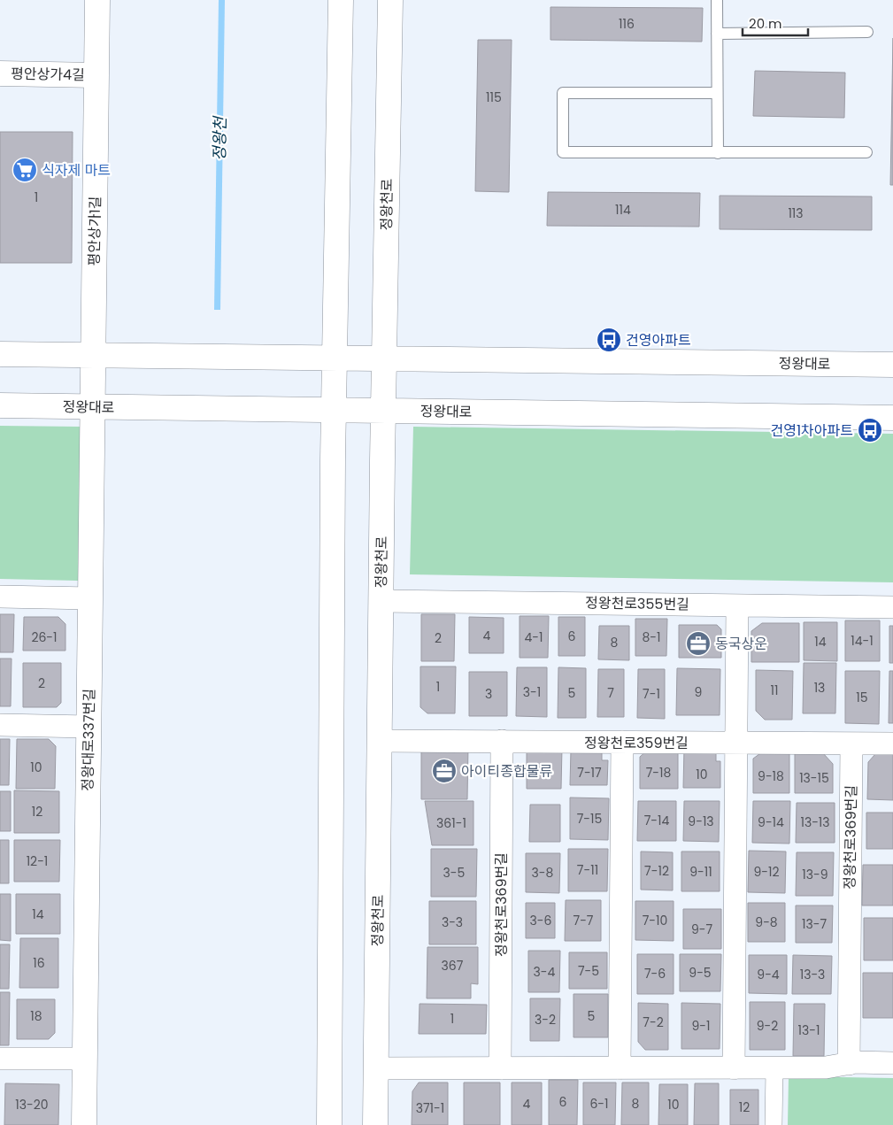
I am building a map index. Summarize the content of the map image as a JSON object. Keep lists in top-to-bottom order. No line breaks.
{"streets":{"street":["평안상가4길","정왕천로","평안상가1길","정왕대로","정왕천로355번길","정왕대로337번길","정왕천로359번길","정왕천로369번길"]},"crossings":[["평안상가4길","평안상가1길"],["정왕천로","정왕대로"],["정왕천로","정왕천로355번길"],["정왕천로","정왕천로359번길"],["평안상가1길","정왕대로"],["평안상가1길","정왕대로337번길"],["정왕대로","정왕대로337번길"],["정왕천로359번길","정왕천로369번길"]],"water":["정왕천"],"places":{"supermarket":["식자제 마트"],"bus stop":["건영아파트","건영1차아파트"],"office":["동국상운","아이티종합물류"]},"house_numbers":["116","115","1","114","113","4","6","26-1","4-1","8-1","2","14-1","14","8","2","1","13","11","3-1","9","5","7","3","7-1","15","10","7-17","7-18","10","9-18","13-15","12","7-15","7-14","9-13","9-14","13-13","361-1","12-1","7-11","7-12","9-11","9-12","3-5","3-8","13-9","14","3-6","7-7","7-10","3-3","9-8","13-7","9-7","16","367","7-5","3-4","9-5","7-6","9-4","13-3","18","5","1","3-2","7-2","9-1","9-2","13-1","6","4","6-1","8","13-20","10","12","371-1"],"scale_bar":"20 m"}
